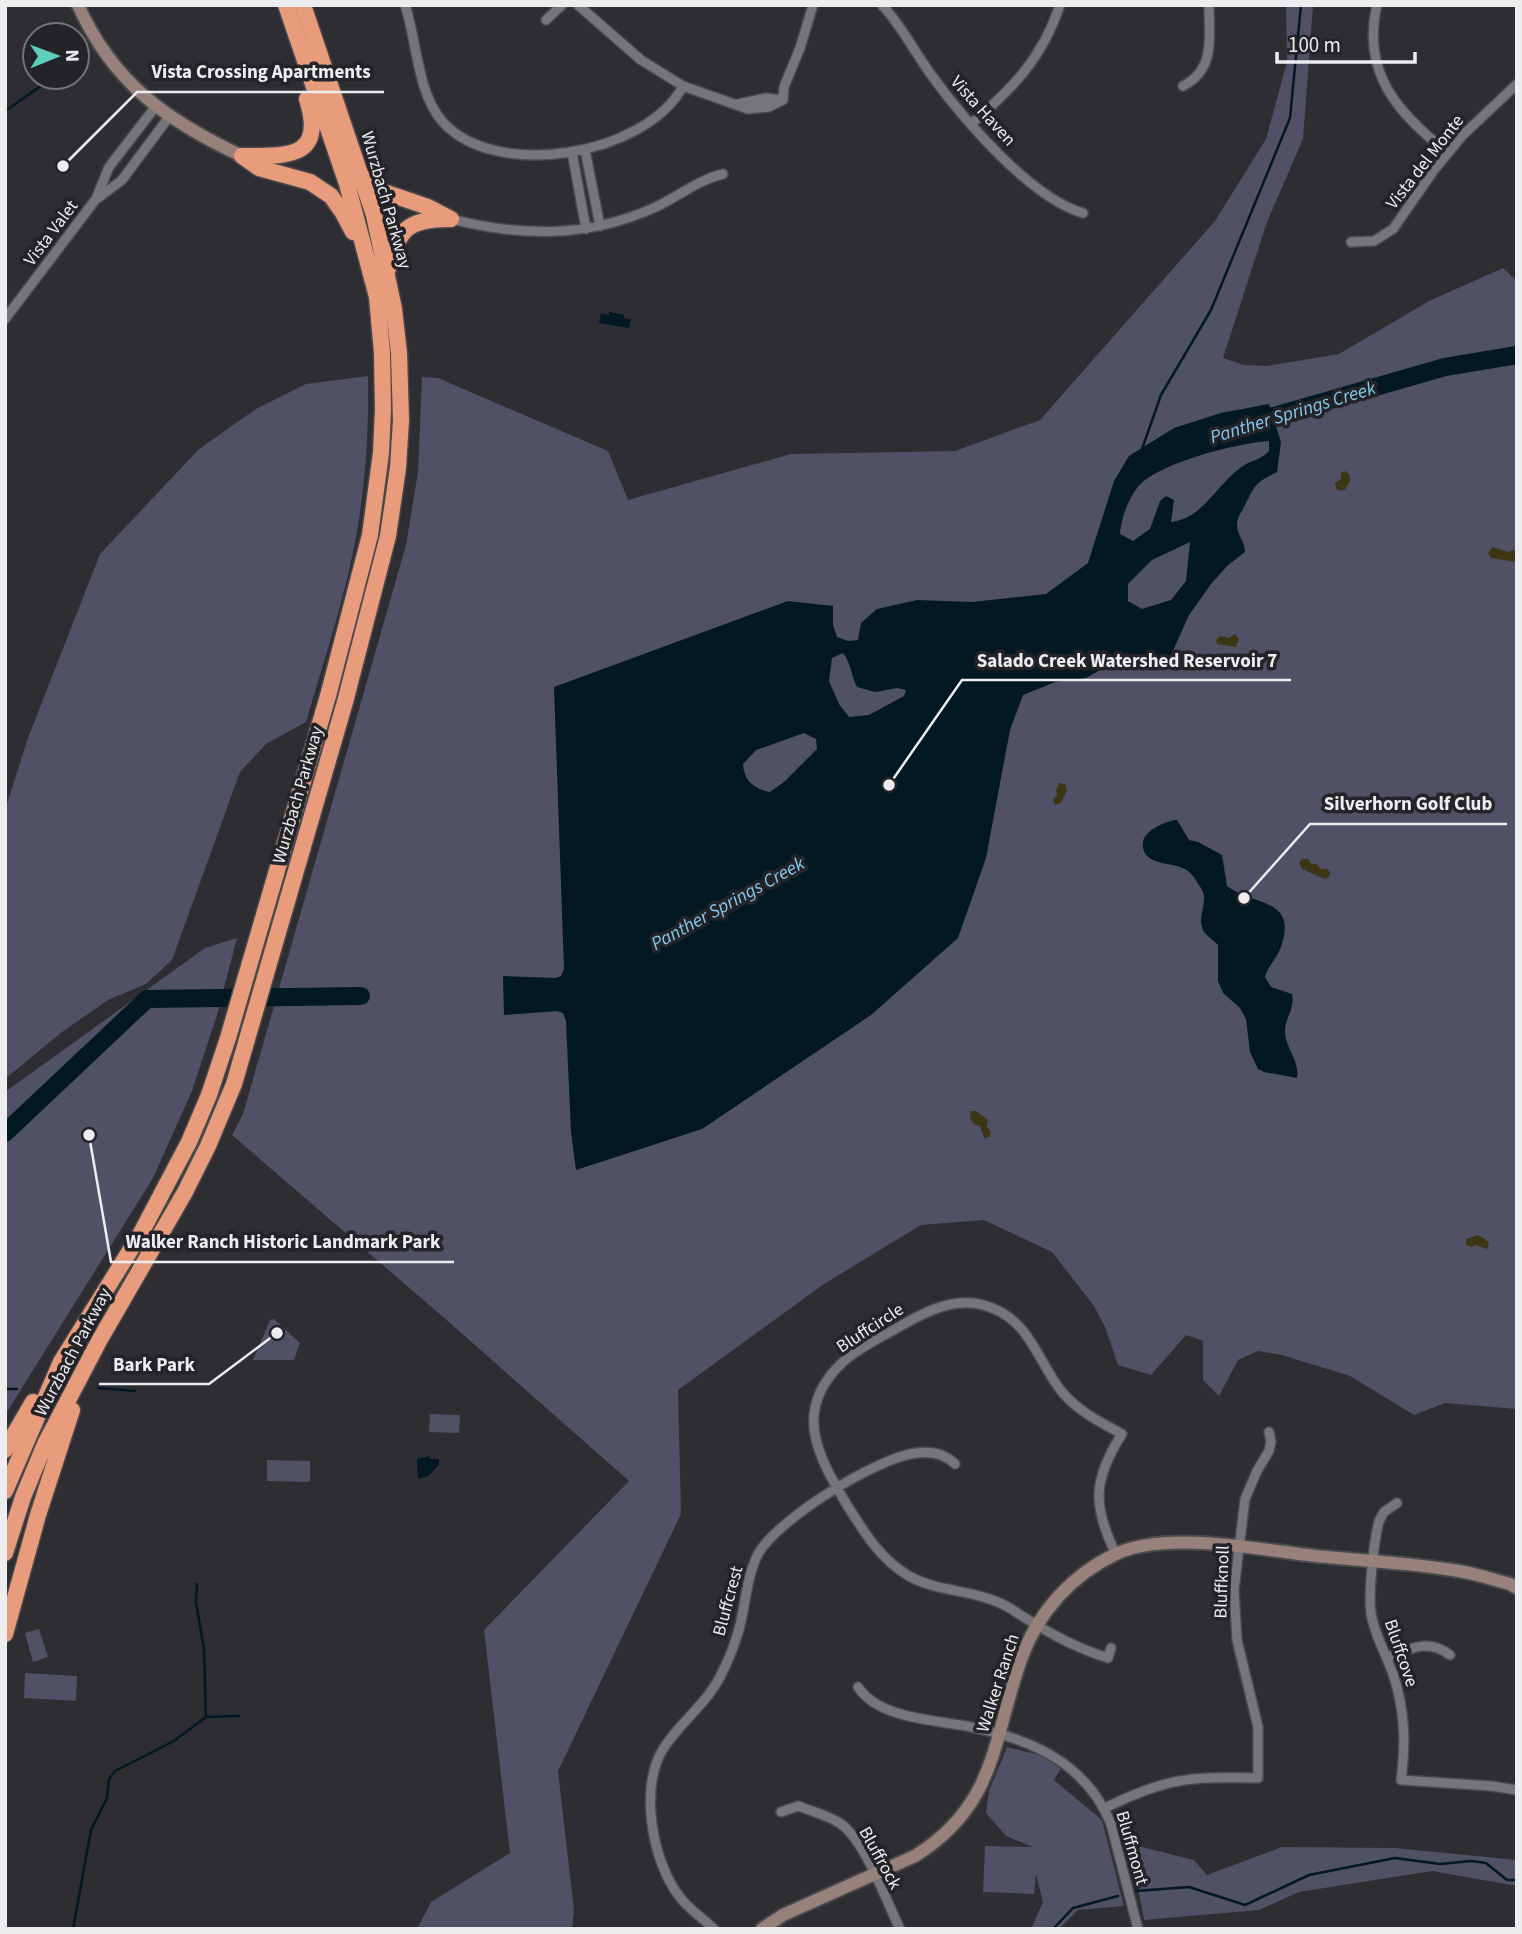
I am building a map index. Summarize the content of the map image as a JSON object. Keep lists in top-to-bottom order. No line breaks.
{"streets":{"highway":["Wurzbach Parkway"],"street":["Vista Haven","Vista del Monte","Vista Valet","Bluffcircle","Bluffknoll","Bluffcrest","Bluffcove","Walker Ranch","Bluffmont","Bluffrock"]},"crossings":[["Bluffcircle","Bluffcrest"],["Bluffcircle","Walker Ranch"],["Bluffknoll","Walker Ranch"],["Bluffknoll","Bluffmont"],["Bluffcove","Walker Ranch"],["Walker Ranch","Bluffmont"],["Walker Ranch","Bluffrock"]],"water":["Panther Springs Creek"],"places":["Vista Crossing Apartments","Salado Creek Watershed Reservoir 7","Silverhorn Golf Club","Walker Ranch Historic Landmark Park","Bark Park"],"scale_bar":"100 m","north":"right"}
